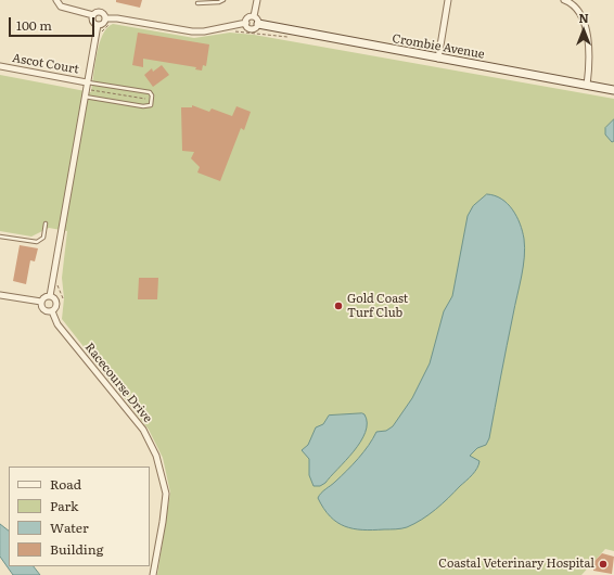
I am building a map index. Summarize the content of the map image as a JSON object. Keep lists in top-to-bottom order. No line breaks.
{"streets":{"street":["Crombie Avenue","Ascot Court","Racecourse Drive"]},"crossings":[["Ascot Court","Racecourse Drive"]],"places":["Gold Coast Turf Club","Coastal Veterinary Hospital"],"legend":["Road","Park","Water","Building"],"scale_bar":"100 m","north":"top"}
